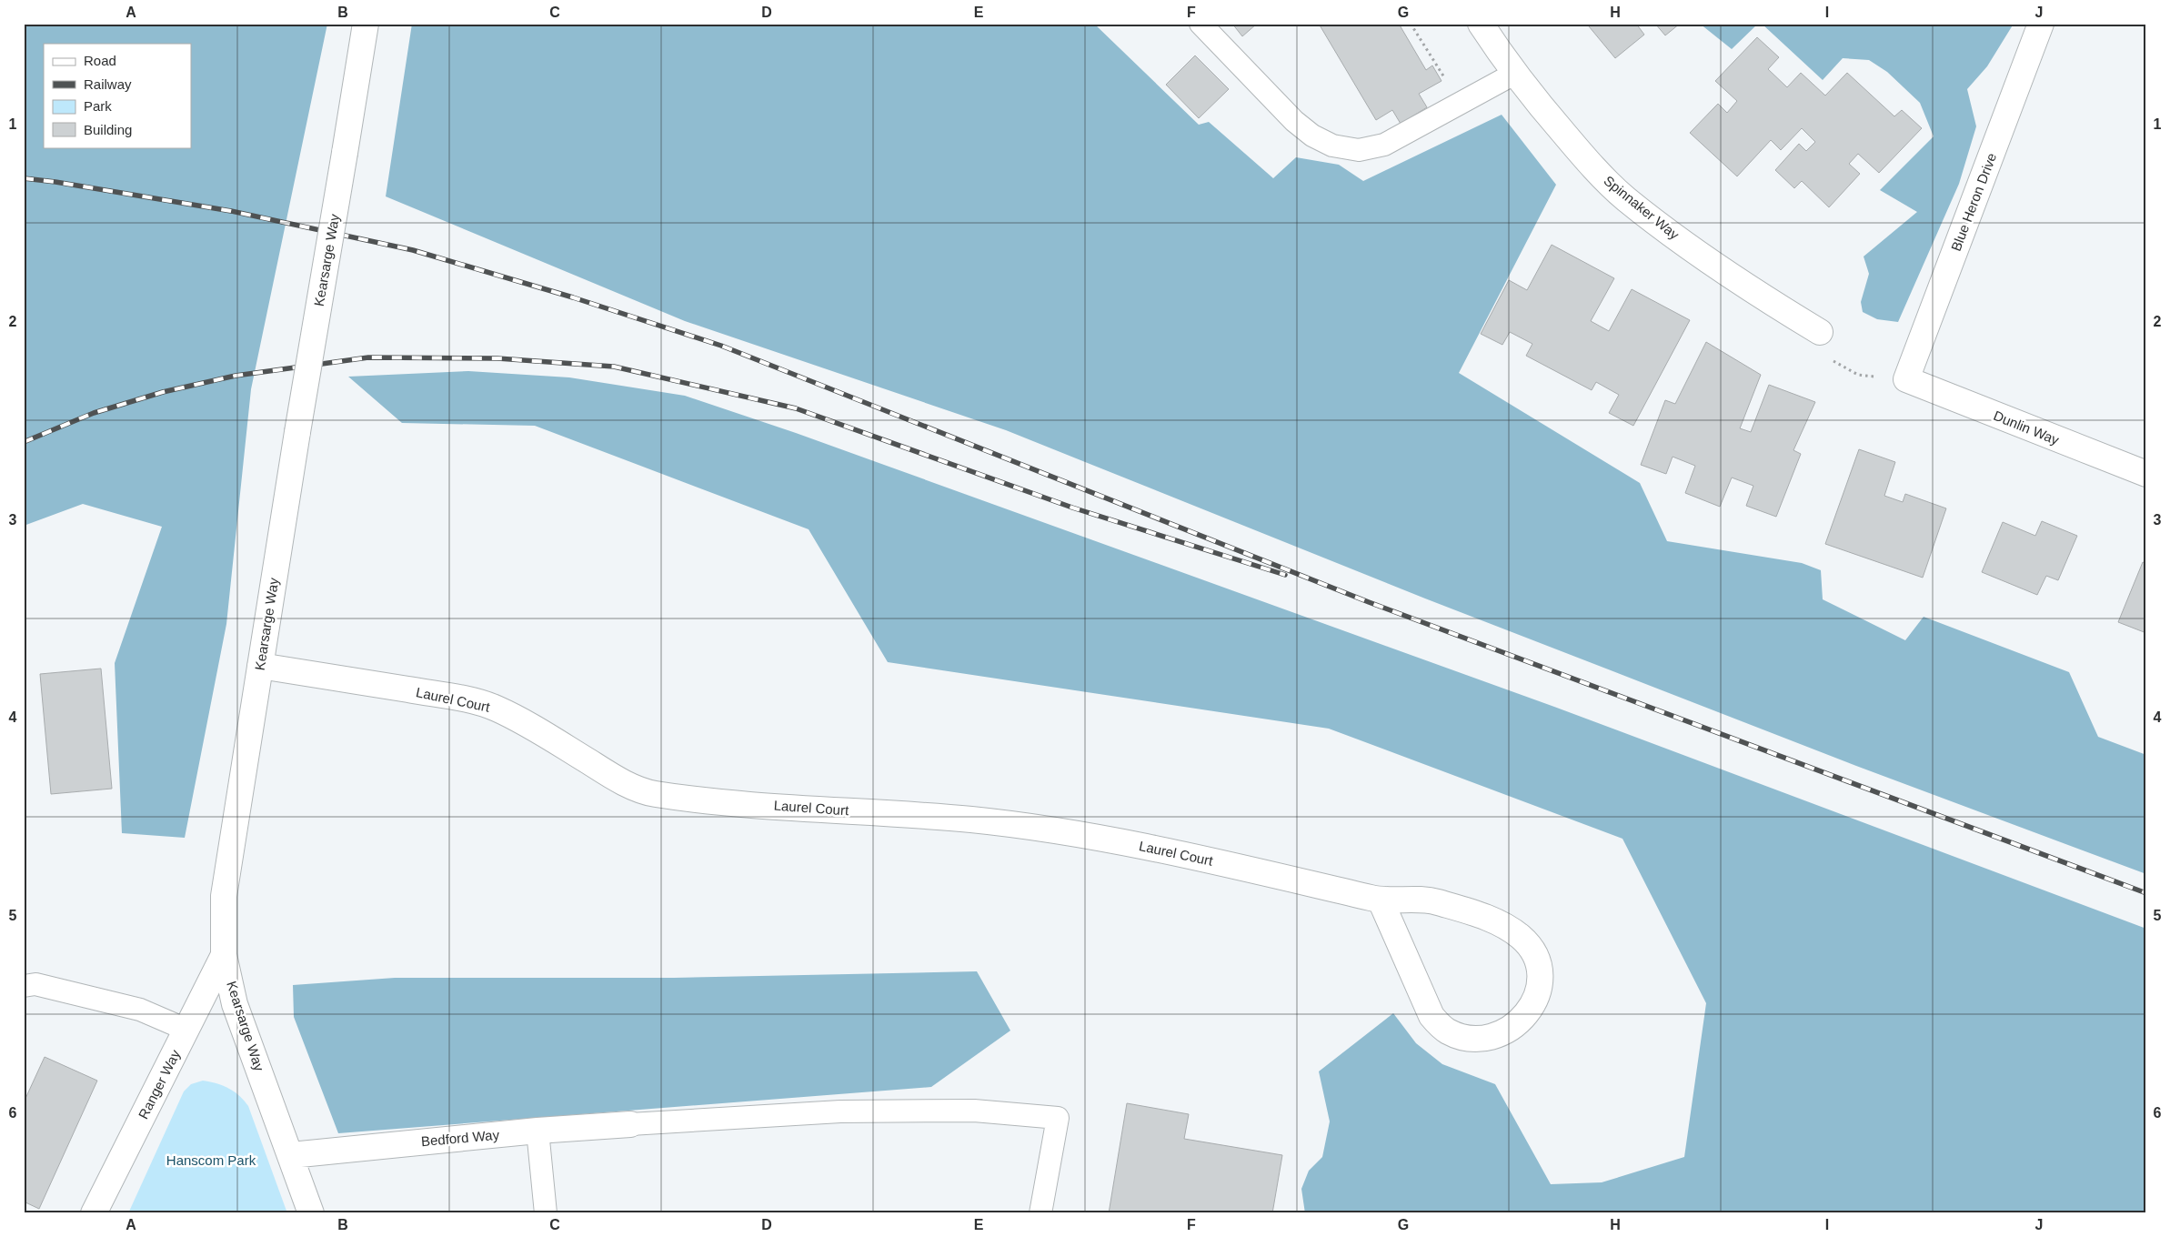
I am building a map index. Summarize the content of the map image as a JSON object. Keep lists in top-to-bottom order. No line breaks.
{"streets":{"street":["Blue Heron Drive","Spinnaker Way","Kearsarge Way","Dunlin Way","Laurel Court","Ranger Way","Bedford Way"]},"crossings":[["Blue Heron Drive","Dunlin Way"],["Kearsarge Way","Laurel Court"],["Kearsarge Way","Ranger Way"],["Kearsarge Way","Bedford Way"]],"parks":["Hanscom Park"],"legend":["Road","Railway","Park","Building"],"grid":{"columns":["A","B","C","D","E","F","G","H","I","J"],"rows":["1","2","3","4","5","6"]}}
